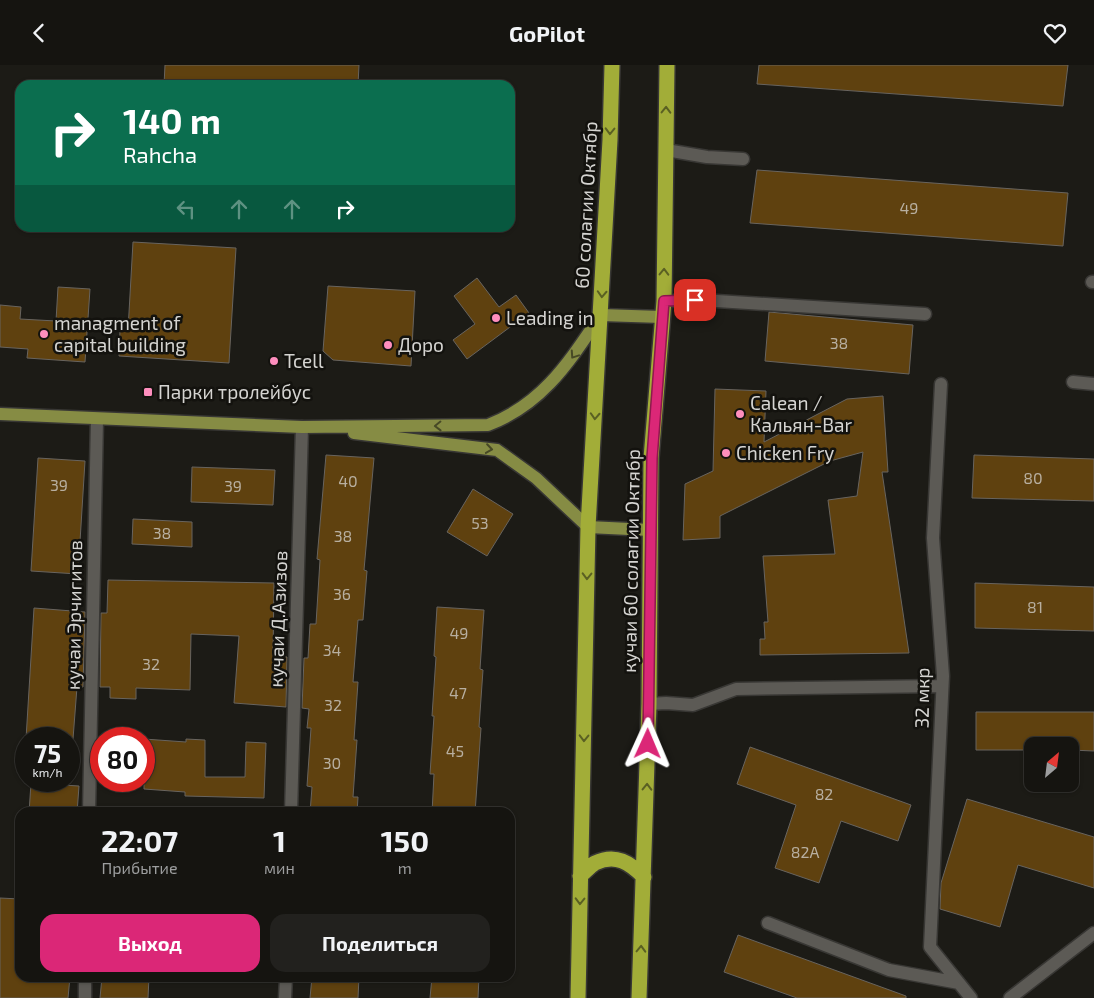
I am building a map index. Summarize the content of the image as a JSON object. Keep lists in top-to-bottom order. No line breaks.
{"streets":{"highway":["60 солагии Октябр","кучаи 60 солагии Октябр"],"street":["кучаи Эрчигитов","кучаи Д.Азизов","32 мкр"]},"one_way":["60 солагии Октябр"],"places":{"other":["Leading in","managment of capital building","Доро","Tcell","Calean / Кальян-Bar","Chicken Fry"],"transit":["Парки тролейбус"]},"house_numbers":["49","38","80","40","39","39","53","38","38","36","81","49","34","32","47","32","45","30","82","82А"],"north":"top right","page":{"header":"GoPilot","turn":["140 m","Rahcha"],"speed":"75 km/h","limit":"80","eta":["22:07","Прибытие","1","мин","150","m"],"buttons":["Выход","Поделиться"]}}
